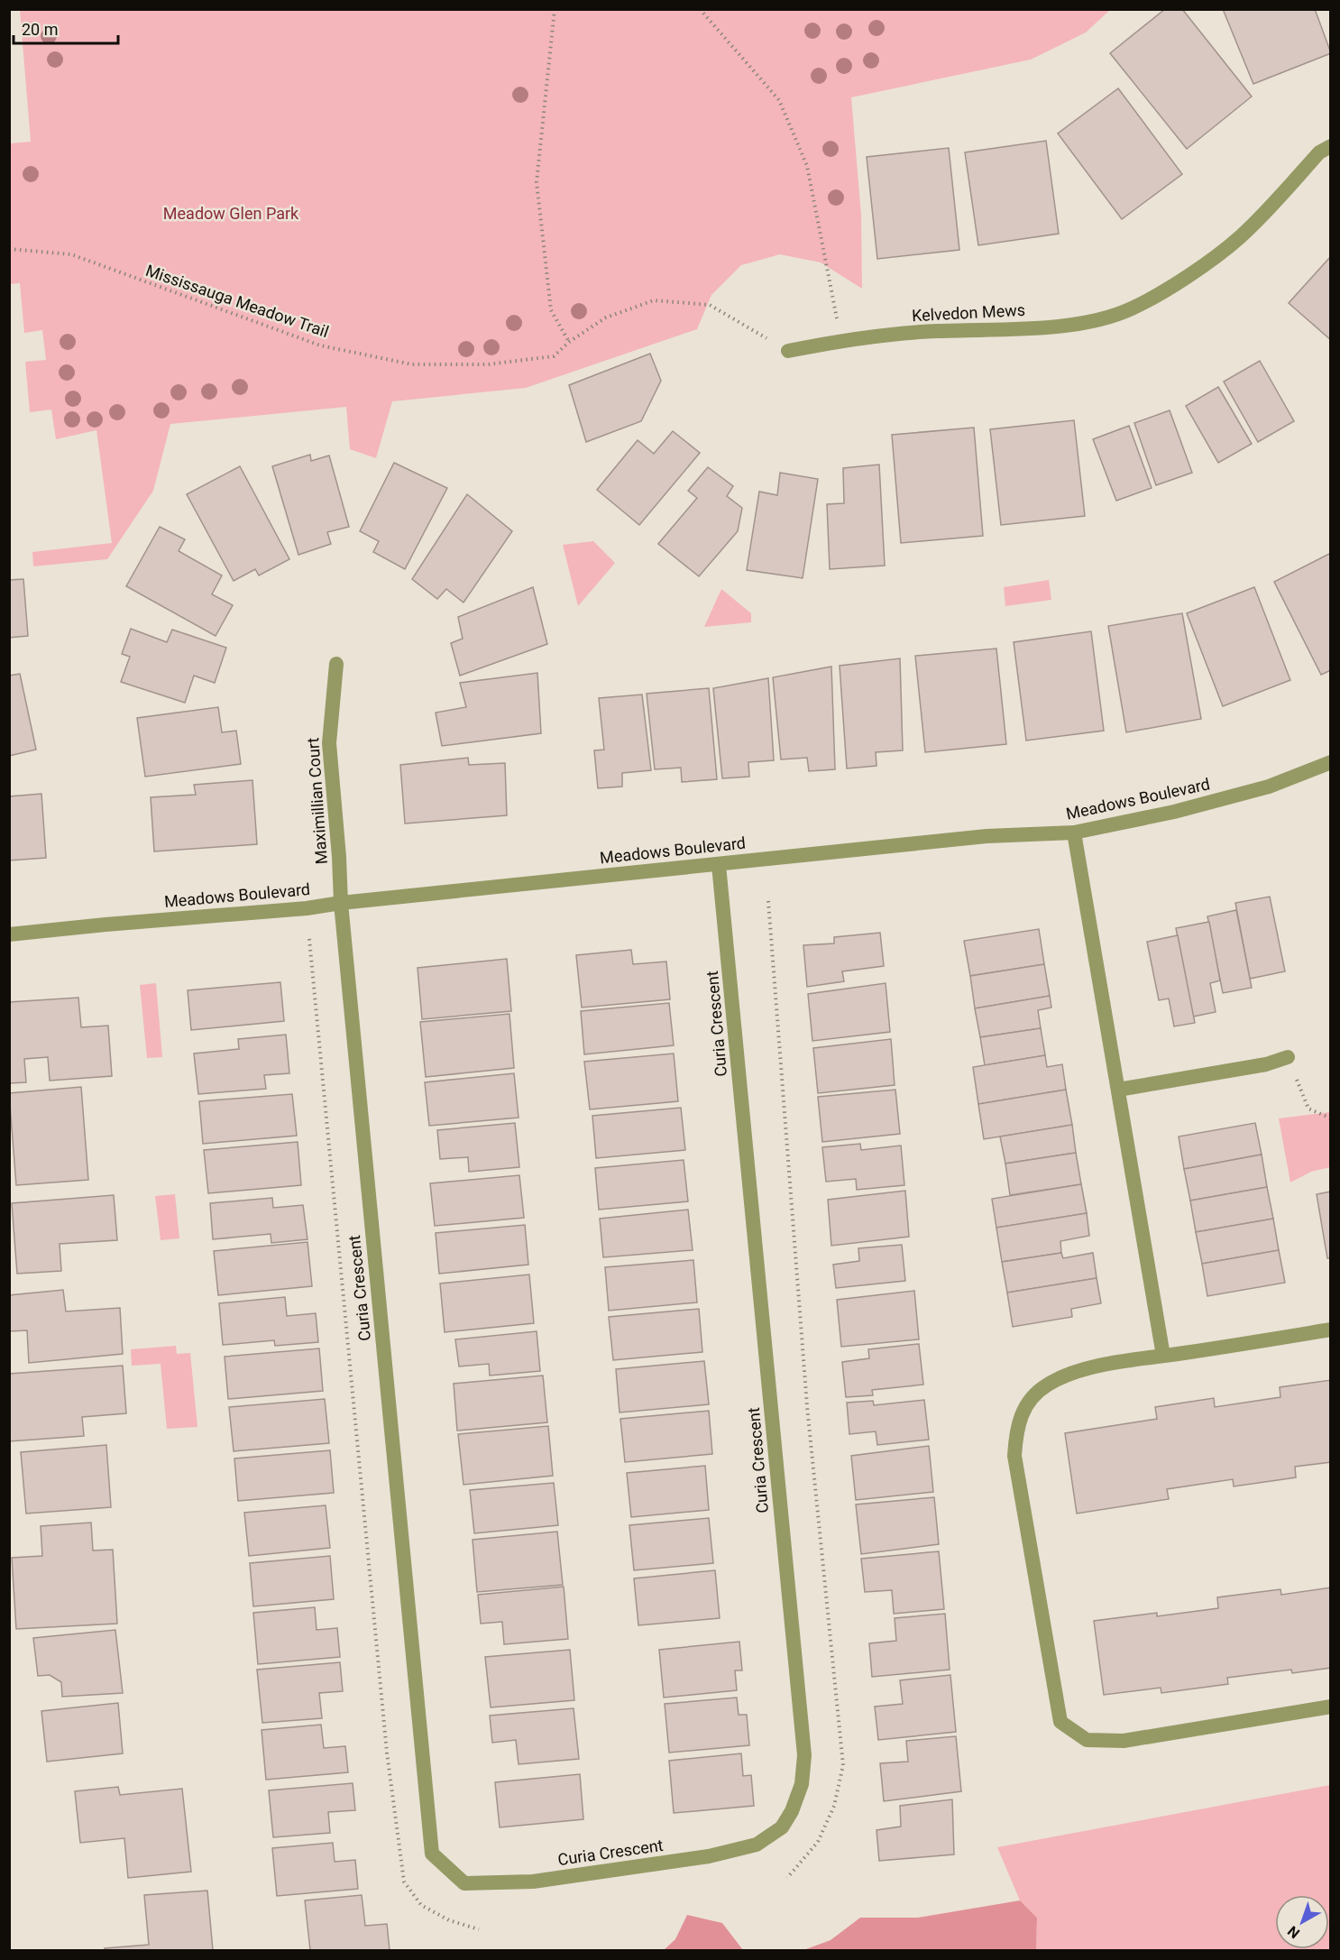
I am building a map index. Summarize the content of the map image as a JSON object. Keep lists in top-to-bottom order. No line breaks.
{"streets":{"street":["Kelvedon Mews","Meadows Boulevard","Maximillian Court","Curia Crescent"],"path":["Mississauga Meadow Trail"]},"crossings":[["Meadows Boulevard","Maximillian Court"],["Meadows Boulevard","Curia Crescent"],["Maximillian Court","Curia Crescent"]],"parks":["Meadow Glen Park"],"scale_bar":"20 m","north":"bottom left"}
